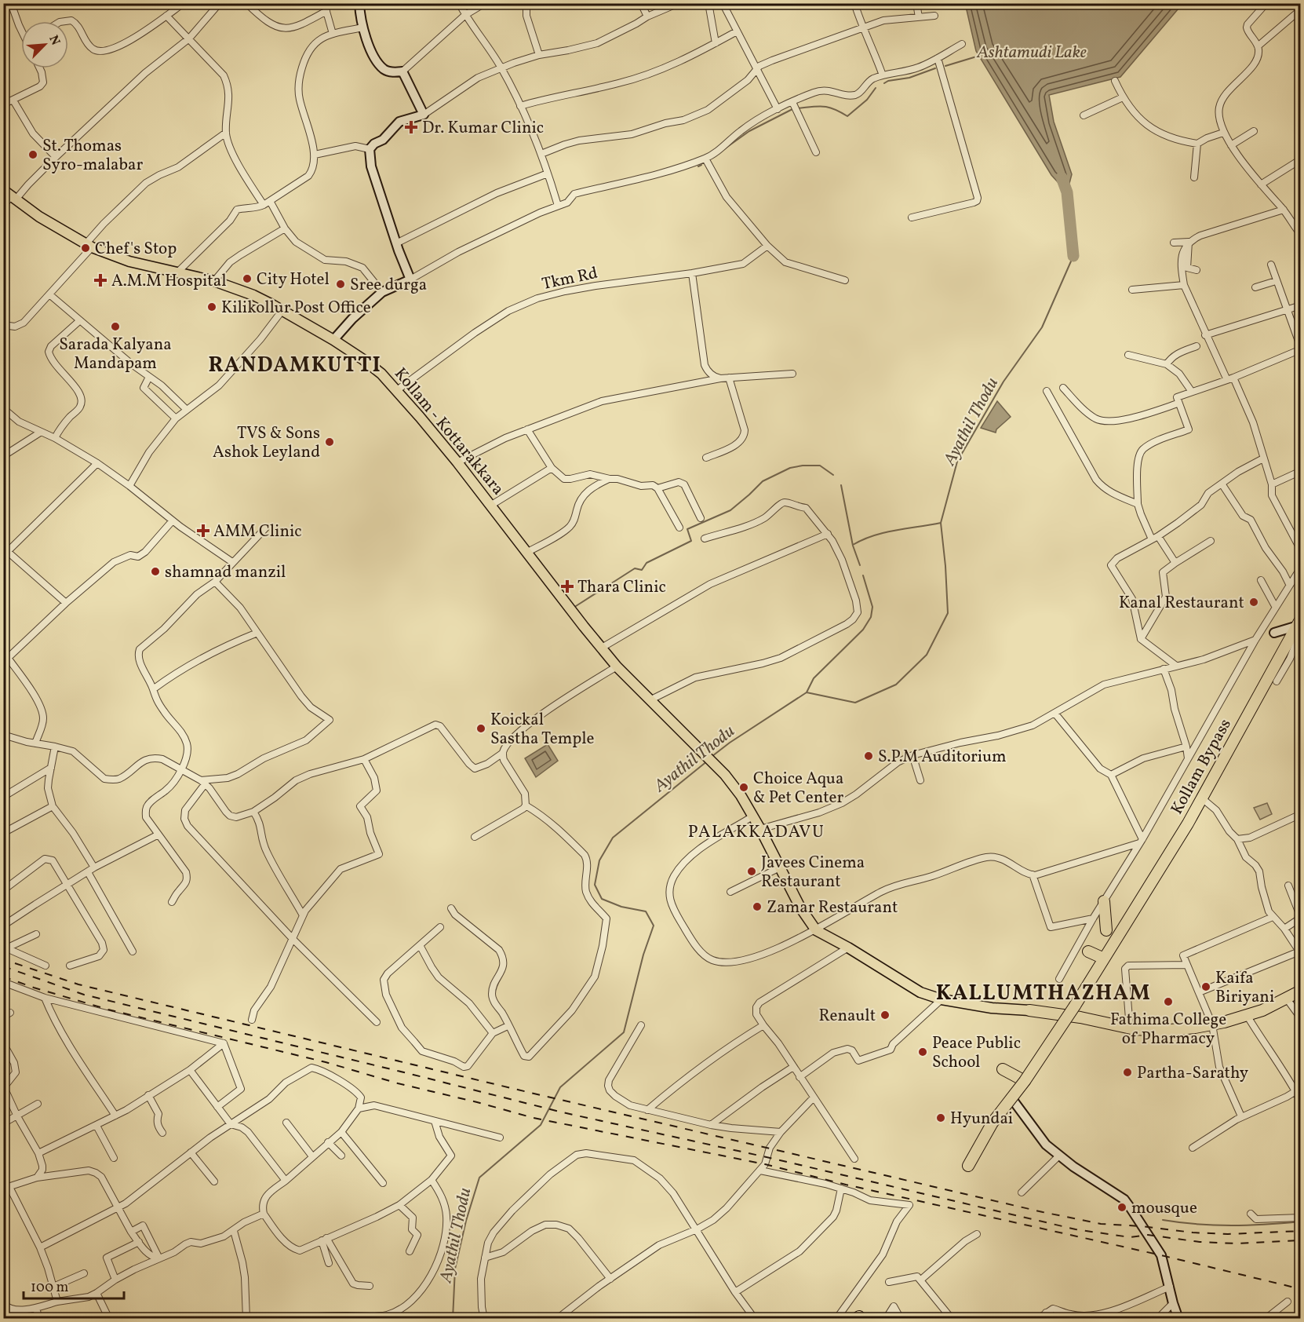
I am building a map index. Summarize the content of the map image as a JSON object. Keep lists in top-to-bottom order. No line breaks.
{"streets":{"highway":["Kollam Bypass"],"main road":["Kollam - Kottarakkara"],"street":["Tkm Rd"]},"crossings":[["Tkm Rd","Kollam - Kottarakkara"]],"districts":["RANDAMKUTTI","PALAKKADAVU","KALLUMTHAZHAM"],"water":["Ashtamudi Lake","Ayathil Thodu"],"places":{"health":["Dr. Kumar Clinic","A.M.M Hospital","AMM Clinic","Thara Clinic"],"other":["St. Thomas Syro-malabar","Chef's Stop","City Hotel","Sree durga","Kilikollur Post Office","Sarada Kalyana Mandapam","TVS & Sons Ashok Leyland","shamnad manzil","Kanal Restaurant","Koickal Sastha Temple","S.P.M Auditorium","Choice Aqua & Pet Center","Javees Cinema Restaurant","Zamar Restaurant","Kaifa Biriyani","Fathima College of Pharmacy","Renault","Peace Public School","Partha-Sarathy","Hyundai","mousque"]},"scale_bar":"100 m","north":"top right"}
